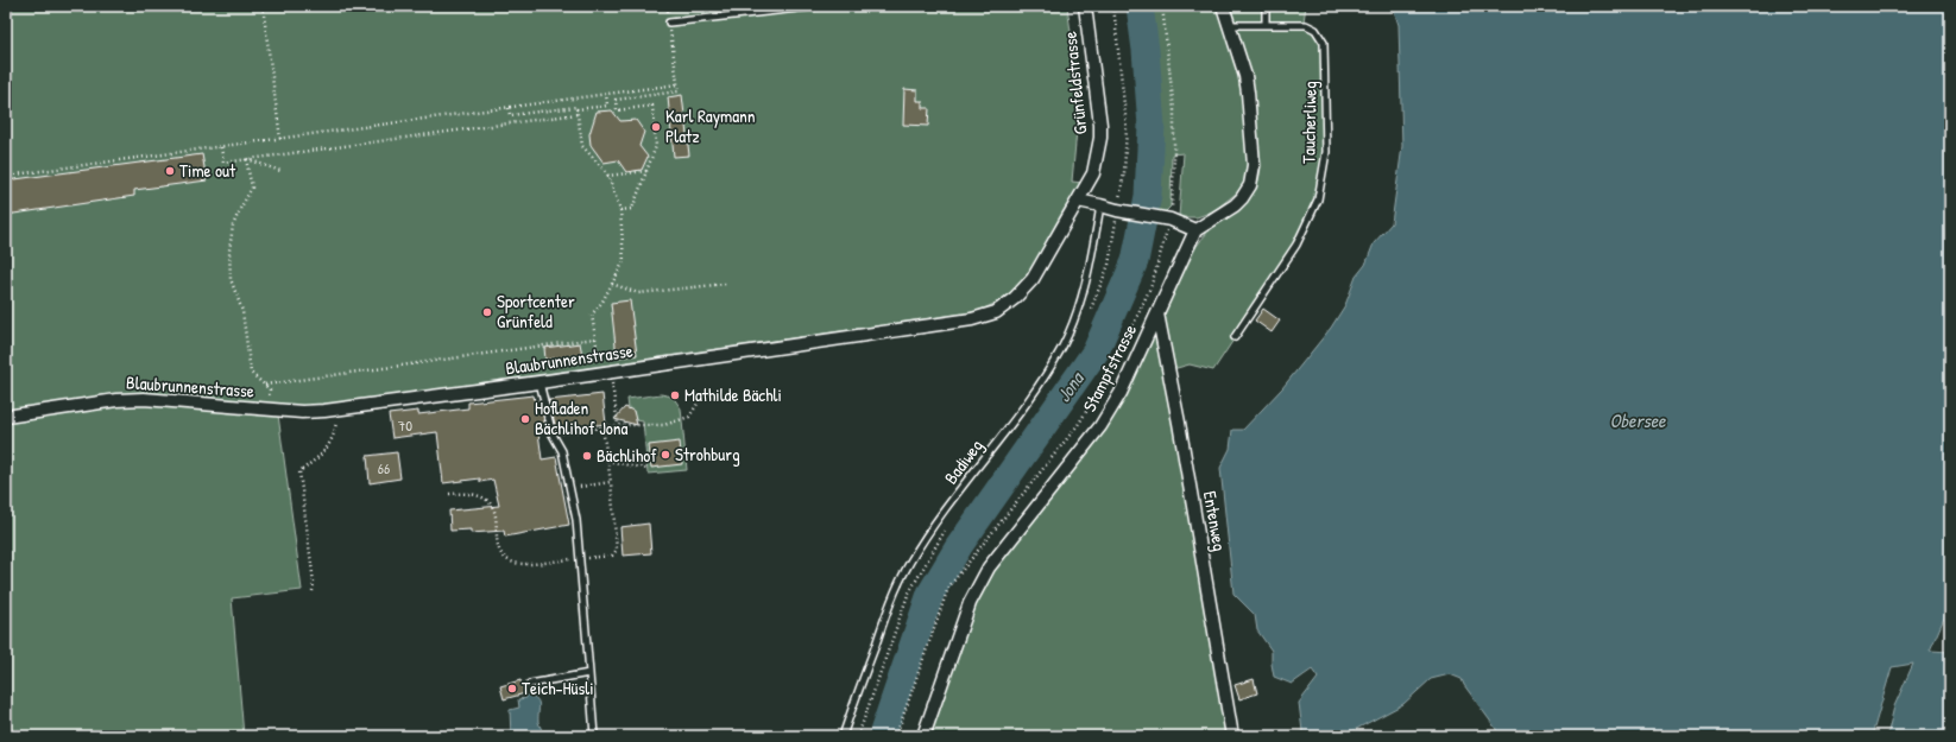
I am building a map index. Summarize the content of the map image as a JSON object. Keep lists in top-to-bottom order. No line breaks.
{"streets":{"street":["Grünfeldstrasse","Blaubrunnenstrasse","Stampfstrasse","Entenweg"],"lane":["Taucherliweg","Badiweg"]},"crossings":[["Grünfeldstrasse","Blaubrunnenstrasse"],["Stampfstrasse","Entenweg"]],"water":["Jona","Obersee"],"places":["Karl Raymann Platz","Time out","Sportcenter Grünfeld","Mathilde Bächli","Hofladen Bächlihof Jona","Strohburg","Bächlihof","Teich-Hüsli"],"house_numbers":["70","66"]}
